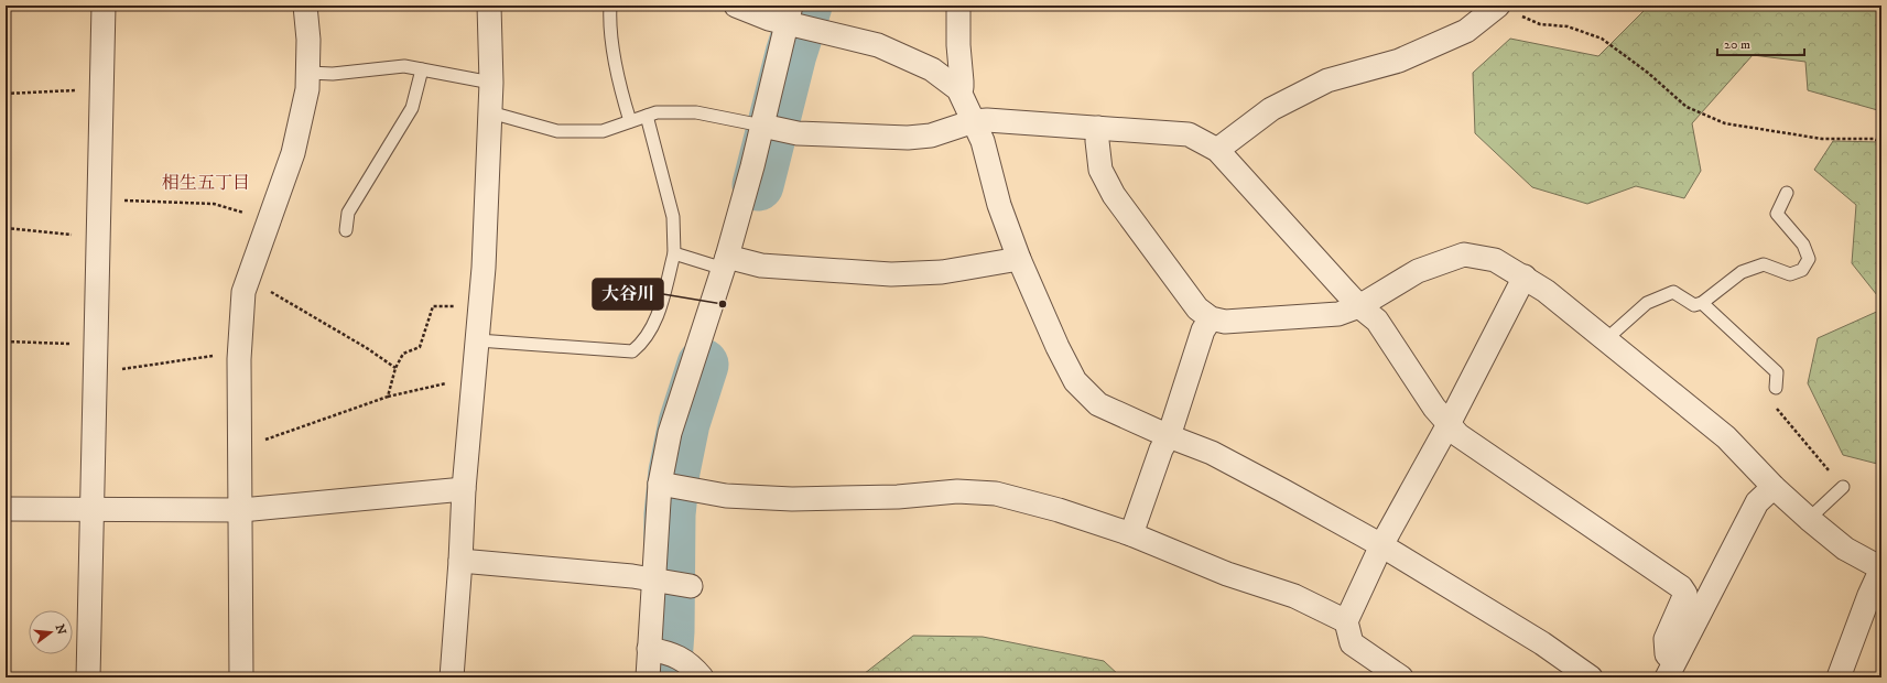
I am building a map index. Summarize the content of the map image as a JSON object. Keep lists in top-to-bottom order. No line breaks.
{"districts":["相生五丁目"],"places":["大谷川"],"scale_bar":"20 m","north":"right"}
